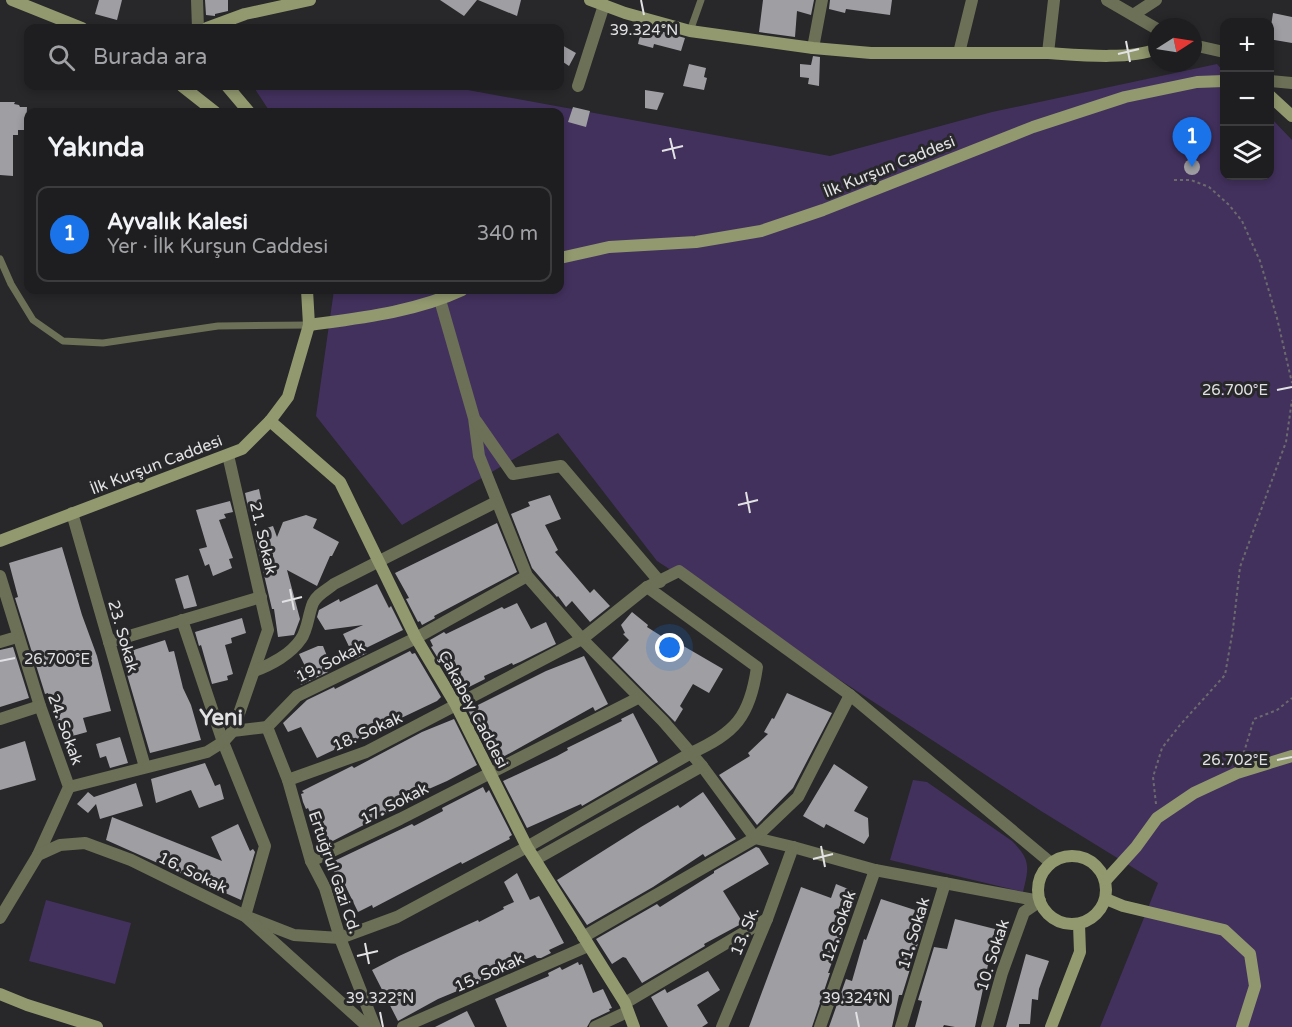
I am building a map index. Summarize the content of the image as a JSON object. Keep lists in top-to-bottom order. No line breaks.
{"streets":{"street":["İlk Kurşun Caddesi","21. Sokak","23. Sokak","19. Sokak","Çakabey Caddesi","24. Sokak","18. Sokak","17. Sokak","16. Sokak","Ertuğrul Gazi Cd.","12. Sokak","13. Sk.","11. Sokak","10. Sokak","15. Sokak"]},"crossings":[["İlk Kurşun Caddesi","21. Sokak"],["İlk Kurşun Caddesi","23. Sokak"],["İlk Kurşun Caddesi","Çakabey Caddesi"],["19. Sokak","Çakabey Caddesi"],["19. Sokak","Ertuğrul Gazi Cd."],["Çakabey Caddesi","18. Sokak"],["Çakabey Caddesi","17. Sokak"],["Çakabey Caddesi","15. Sokak"],["24. Sokak","16. Sokak"],["18. Sokak","Ertuğrul Gazi Cd."],["18. Sokak","15. Sokak"],["17. Sokak","Ertuğrul Gazi Cd."]],"districts":["Yeni"],"north":"right","page":{"map_buttons":["+","−"],"search":"Burada ara","heading":"Yakında","pins":"1","list":[{"mark":"1","name":"Ayvalık Kalesi","note":"Yer · İlk Kurşun Caddesi","value":"340 m"}]},"coordinates":["39.324°N","26.700°E","26.702°E","39.322°N"]}
